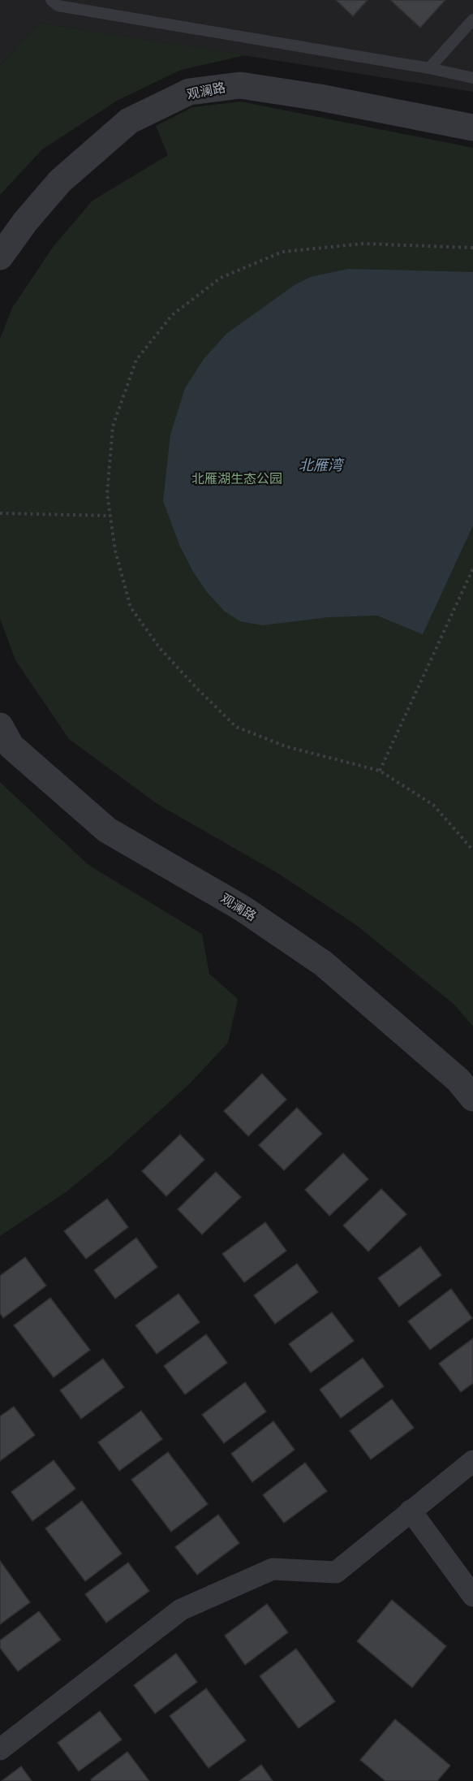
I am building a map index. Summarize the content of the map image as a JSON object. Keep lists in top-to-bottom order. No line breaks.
{"streets":{"street":["观澜路"]},"water":["北雁湾"],"parks":["北雁湖生态公园"]}
